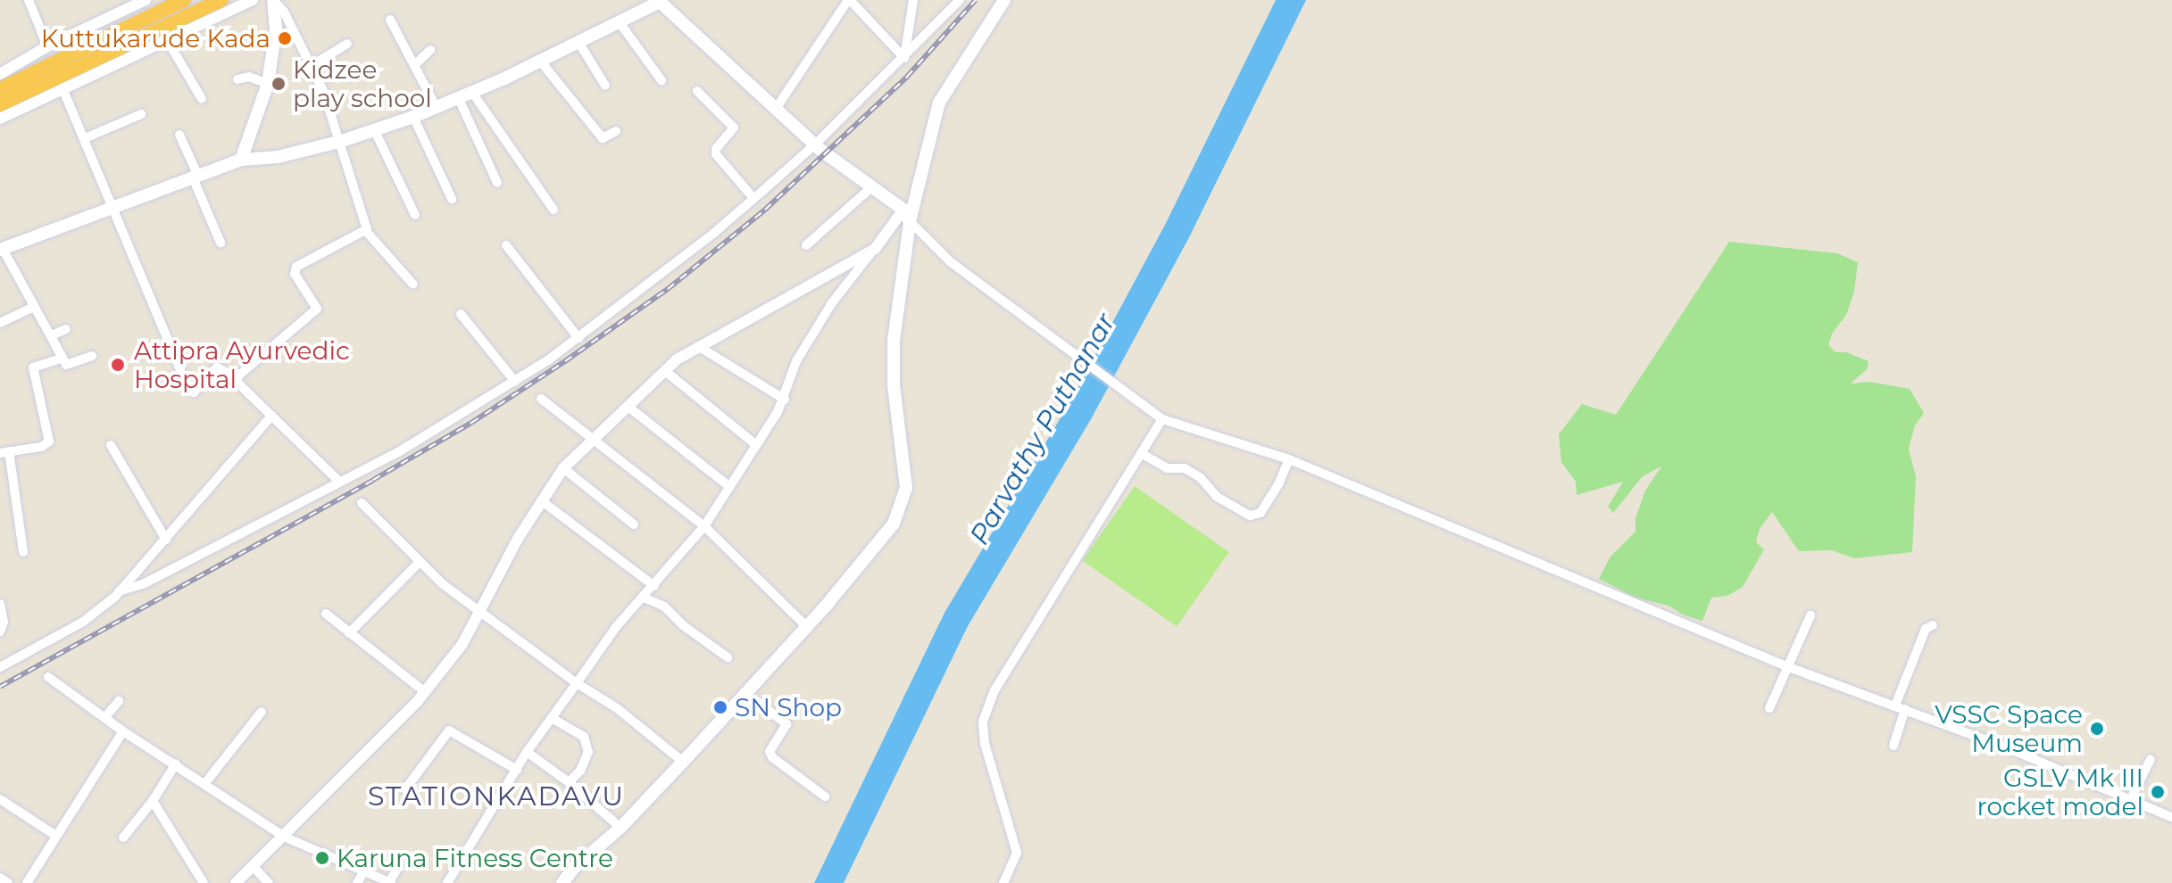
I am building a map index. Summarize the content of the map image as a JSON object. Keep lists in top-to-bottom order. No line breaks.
{"districts":["STATIONKADAVU"],"water":["Parvathy Puthanar"],"places":["Kuttukarude Kada","Kidzee play school","Attipra Ayurvedic Hospital","SN Shop","VSSC Space Museum","GSLV Mk III rocket model","Karuna Fitness Centre"]}
